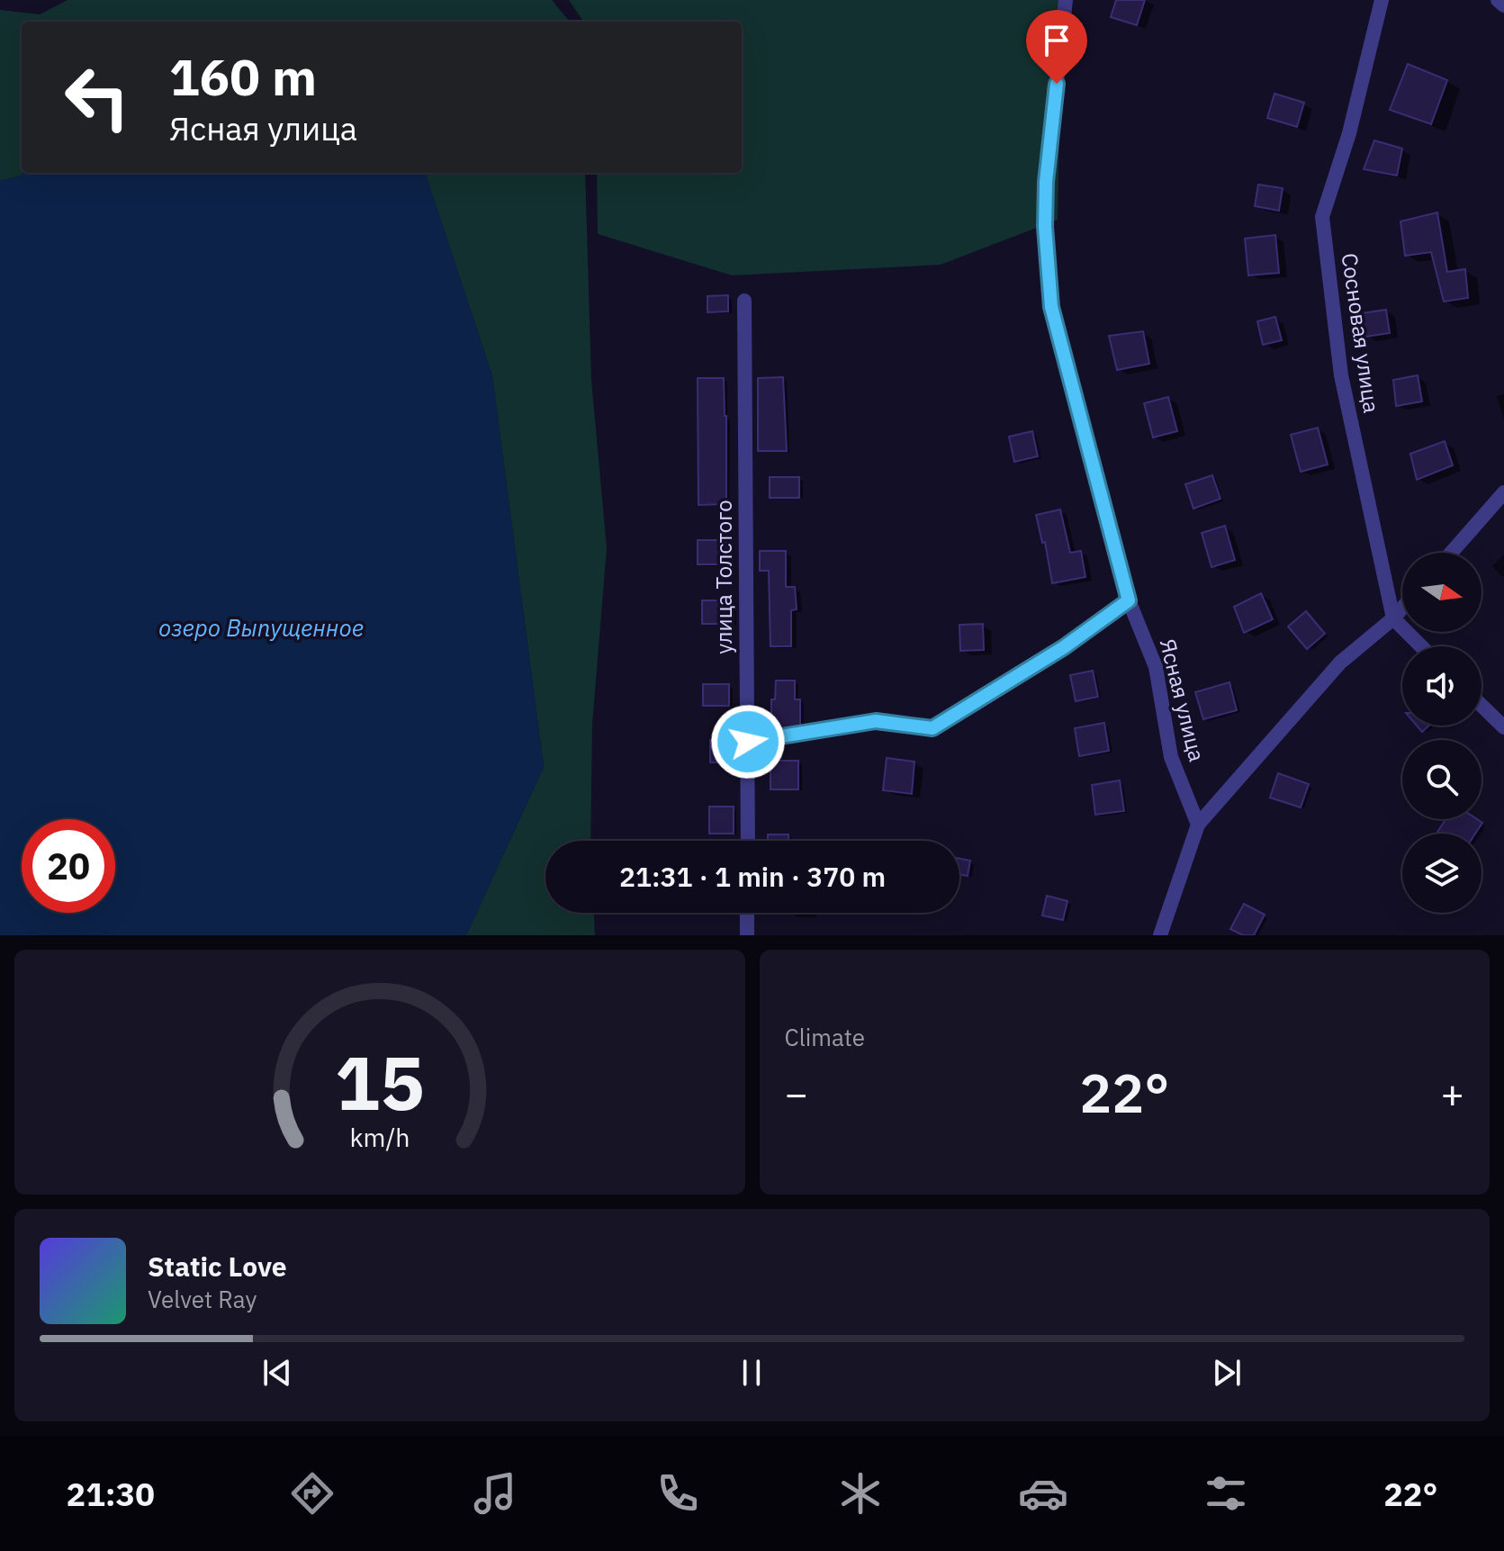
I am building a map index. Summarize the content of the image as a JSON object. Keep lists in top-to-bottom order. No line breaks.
{"streets":{"street":["Сосновая улица","улица Толстого","Ясная улица"]},"water":["озеро Выпущенное"],"north":"right","page":{"turn":["160 m","Ясная улица"],"limit":"20","trip":"21:31 · 1 min · 370 m","tile":"Climate","heat":["−","22°","+"],"song":["Static Love","Velvet Ray"],"tabs":["21:30","22°"],"gauge":["15","km/h"]}}
